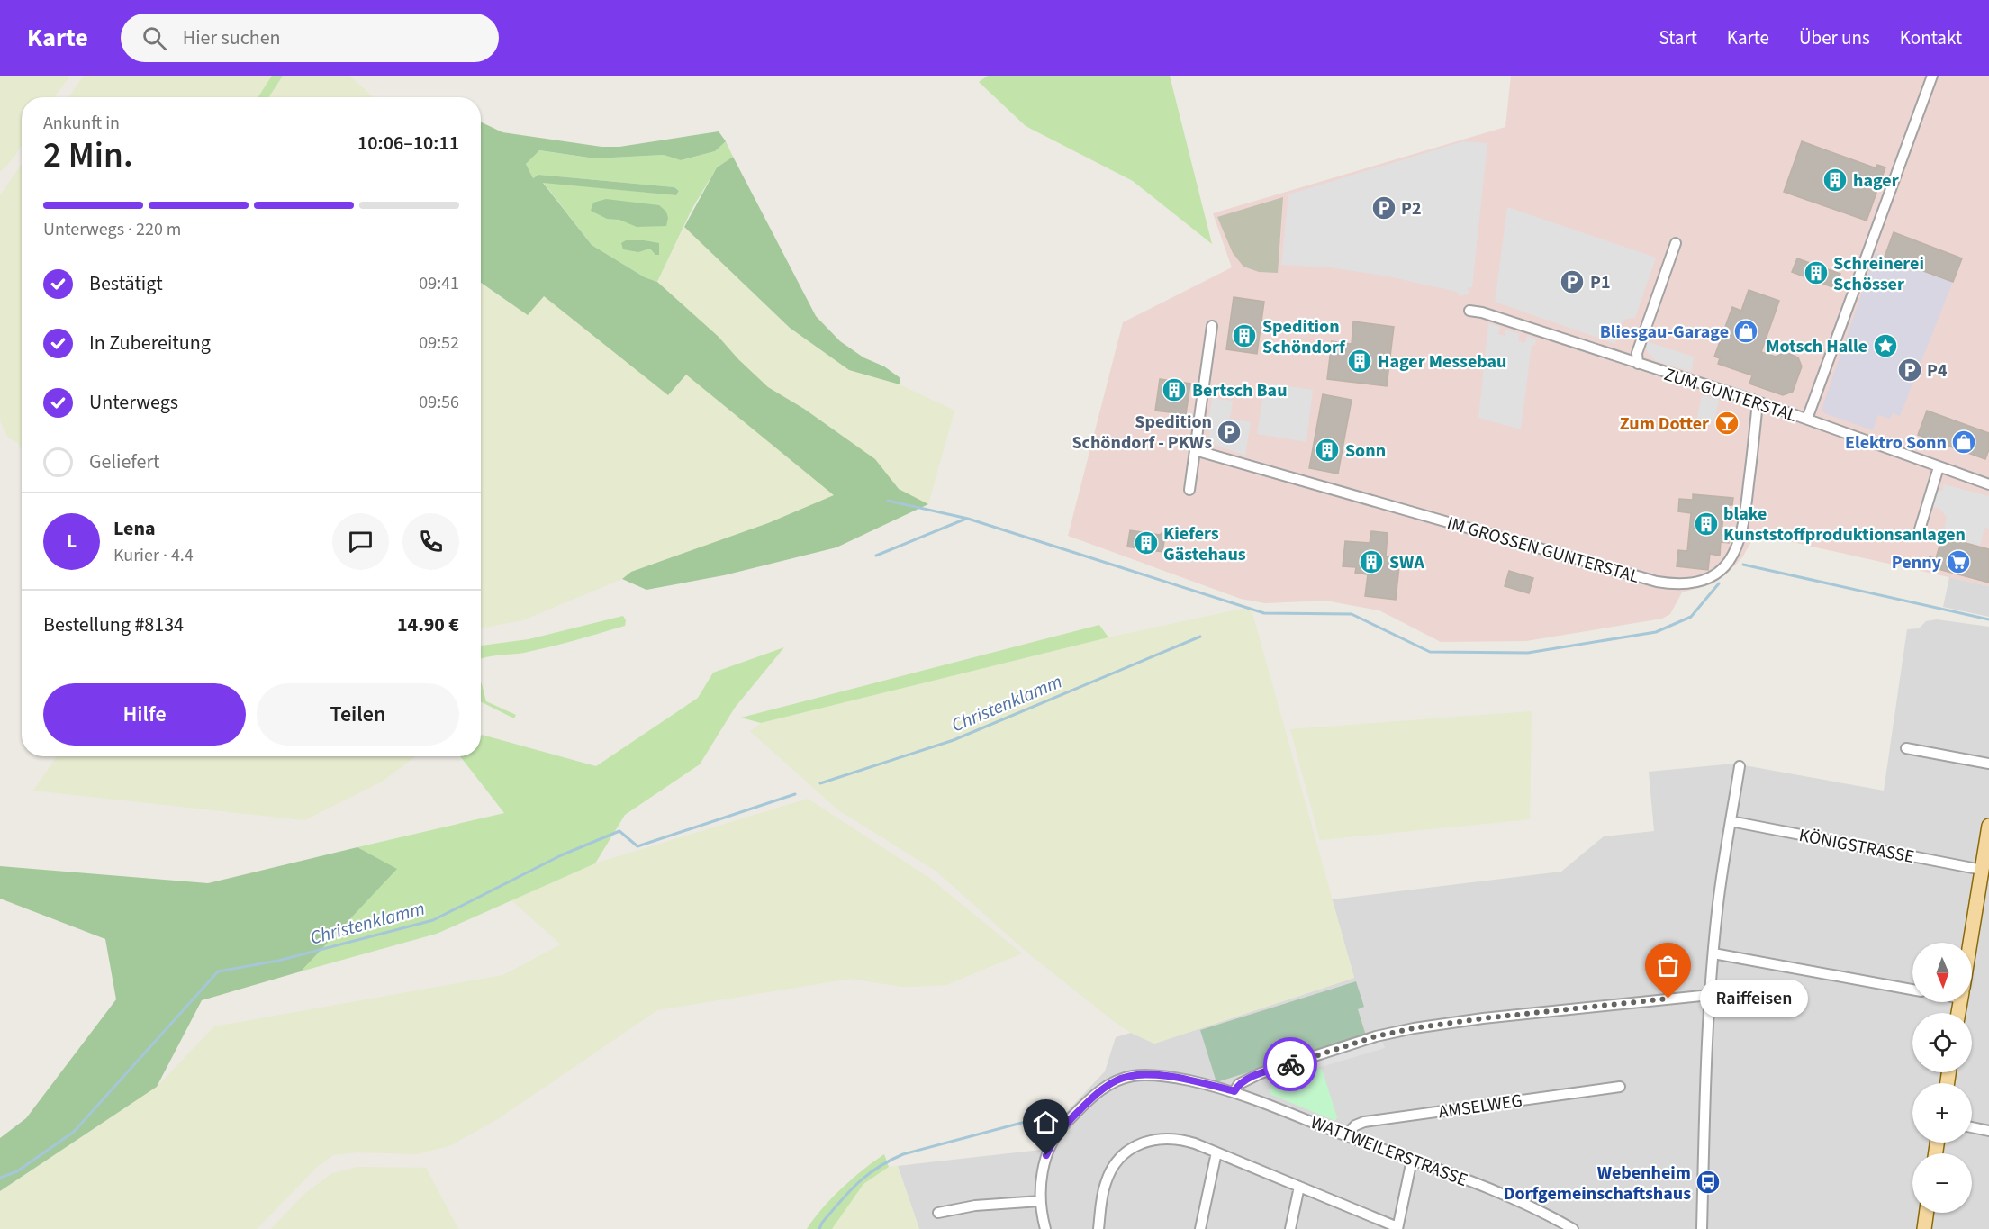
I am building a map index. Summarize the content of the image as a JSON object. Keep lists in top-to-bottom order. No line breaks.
{"streets":{"street":["ZUM GUNTERSTAL","IM GROSSEN GUNTERSTAL","KÖNIGSTRASSE","AMSELWEG","WATTWEILERSTRASSE"]},"crossings":[["ZUM GUNTERSTAL","IM GROSSEN GUNTERSTAL"],["AMSELWEG","WATTWEILERSTRASSE"]],"water":["Christenklamm"],"places":{"building":["hager","Schreinerei Schösser","Spedition Schöndorf","Hager Messebau","Bertsch Bau","Sonn","blake Kunststoffproduktionsanlagen","Kiefers Gästehaus","SWA"],"parking":["P2","P1","P4","Spedition Schöndorf - PKWs"],"shop":["Bliesgau-Garage","Elektro Sonn"],"place":["Motsch Halle"],"bar":["Zum Dotter"],"supermarket":["Penny"],"other":["Raiffeisen"],"bus stop":["Webenheim Dorfgemeinschaftshaus"]},"north":"bottom","page":{"header":"Karte","search":"Hier suchen","nav":["Start","Karte","Über uns","Kontakt"],"heading":["2 Min.","Ankunft in","10:06–10:11"],"panel":["Lena","Kurier · 4.4","Bestellung #8134","14.90 €"],"bar":"Unterwegs · 220 m","list":[["Bestätigt","09:41"],["In Zubereitung","09:52"],["Unterwegs","09:56"],"Geliefert"],"round":"L","buttons":["Hilfe","Teilen"],"map_buttons":["+","−"],"bubble":"Raiffeisen"}}
